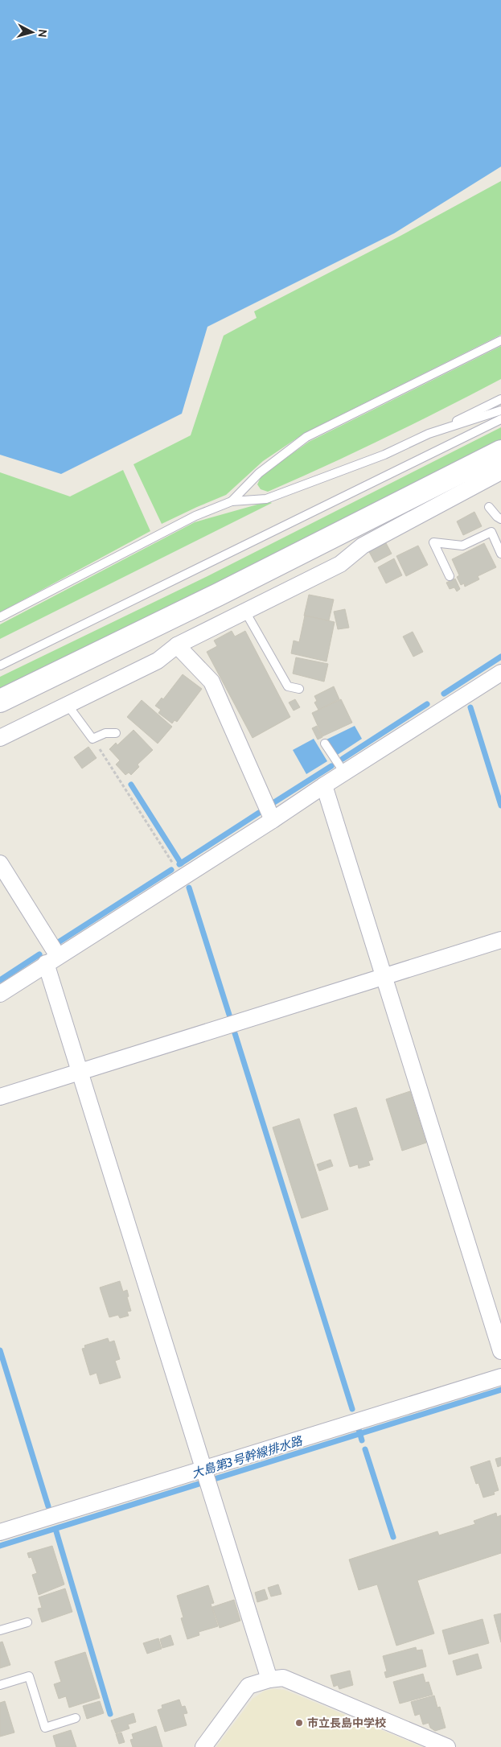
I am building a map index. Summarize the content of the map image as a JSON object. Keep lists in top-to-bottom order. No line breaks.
{"water":["大島第3号幹線排水路"],"places":["市立長島中学校"],"north":"right"}
